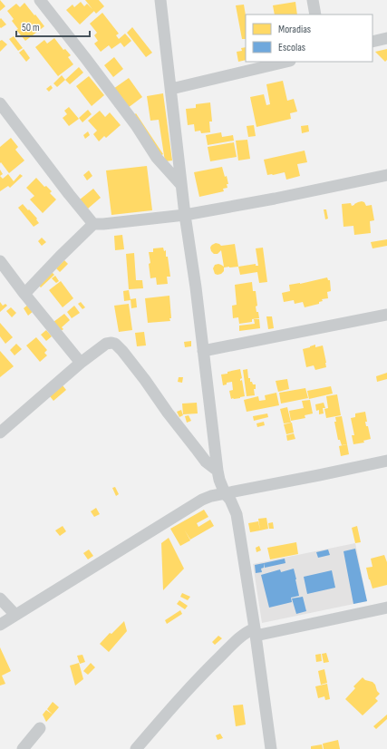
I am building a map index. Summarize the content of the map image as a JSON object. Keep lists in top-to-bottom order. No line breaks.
{"legend":["Moradias","Escolas"],"scale_bar":"50 m"}
